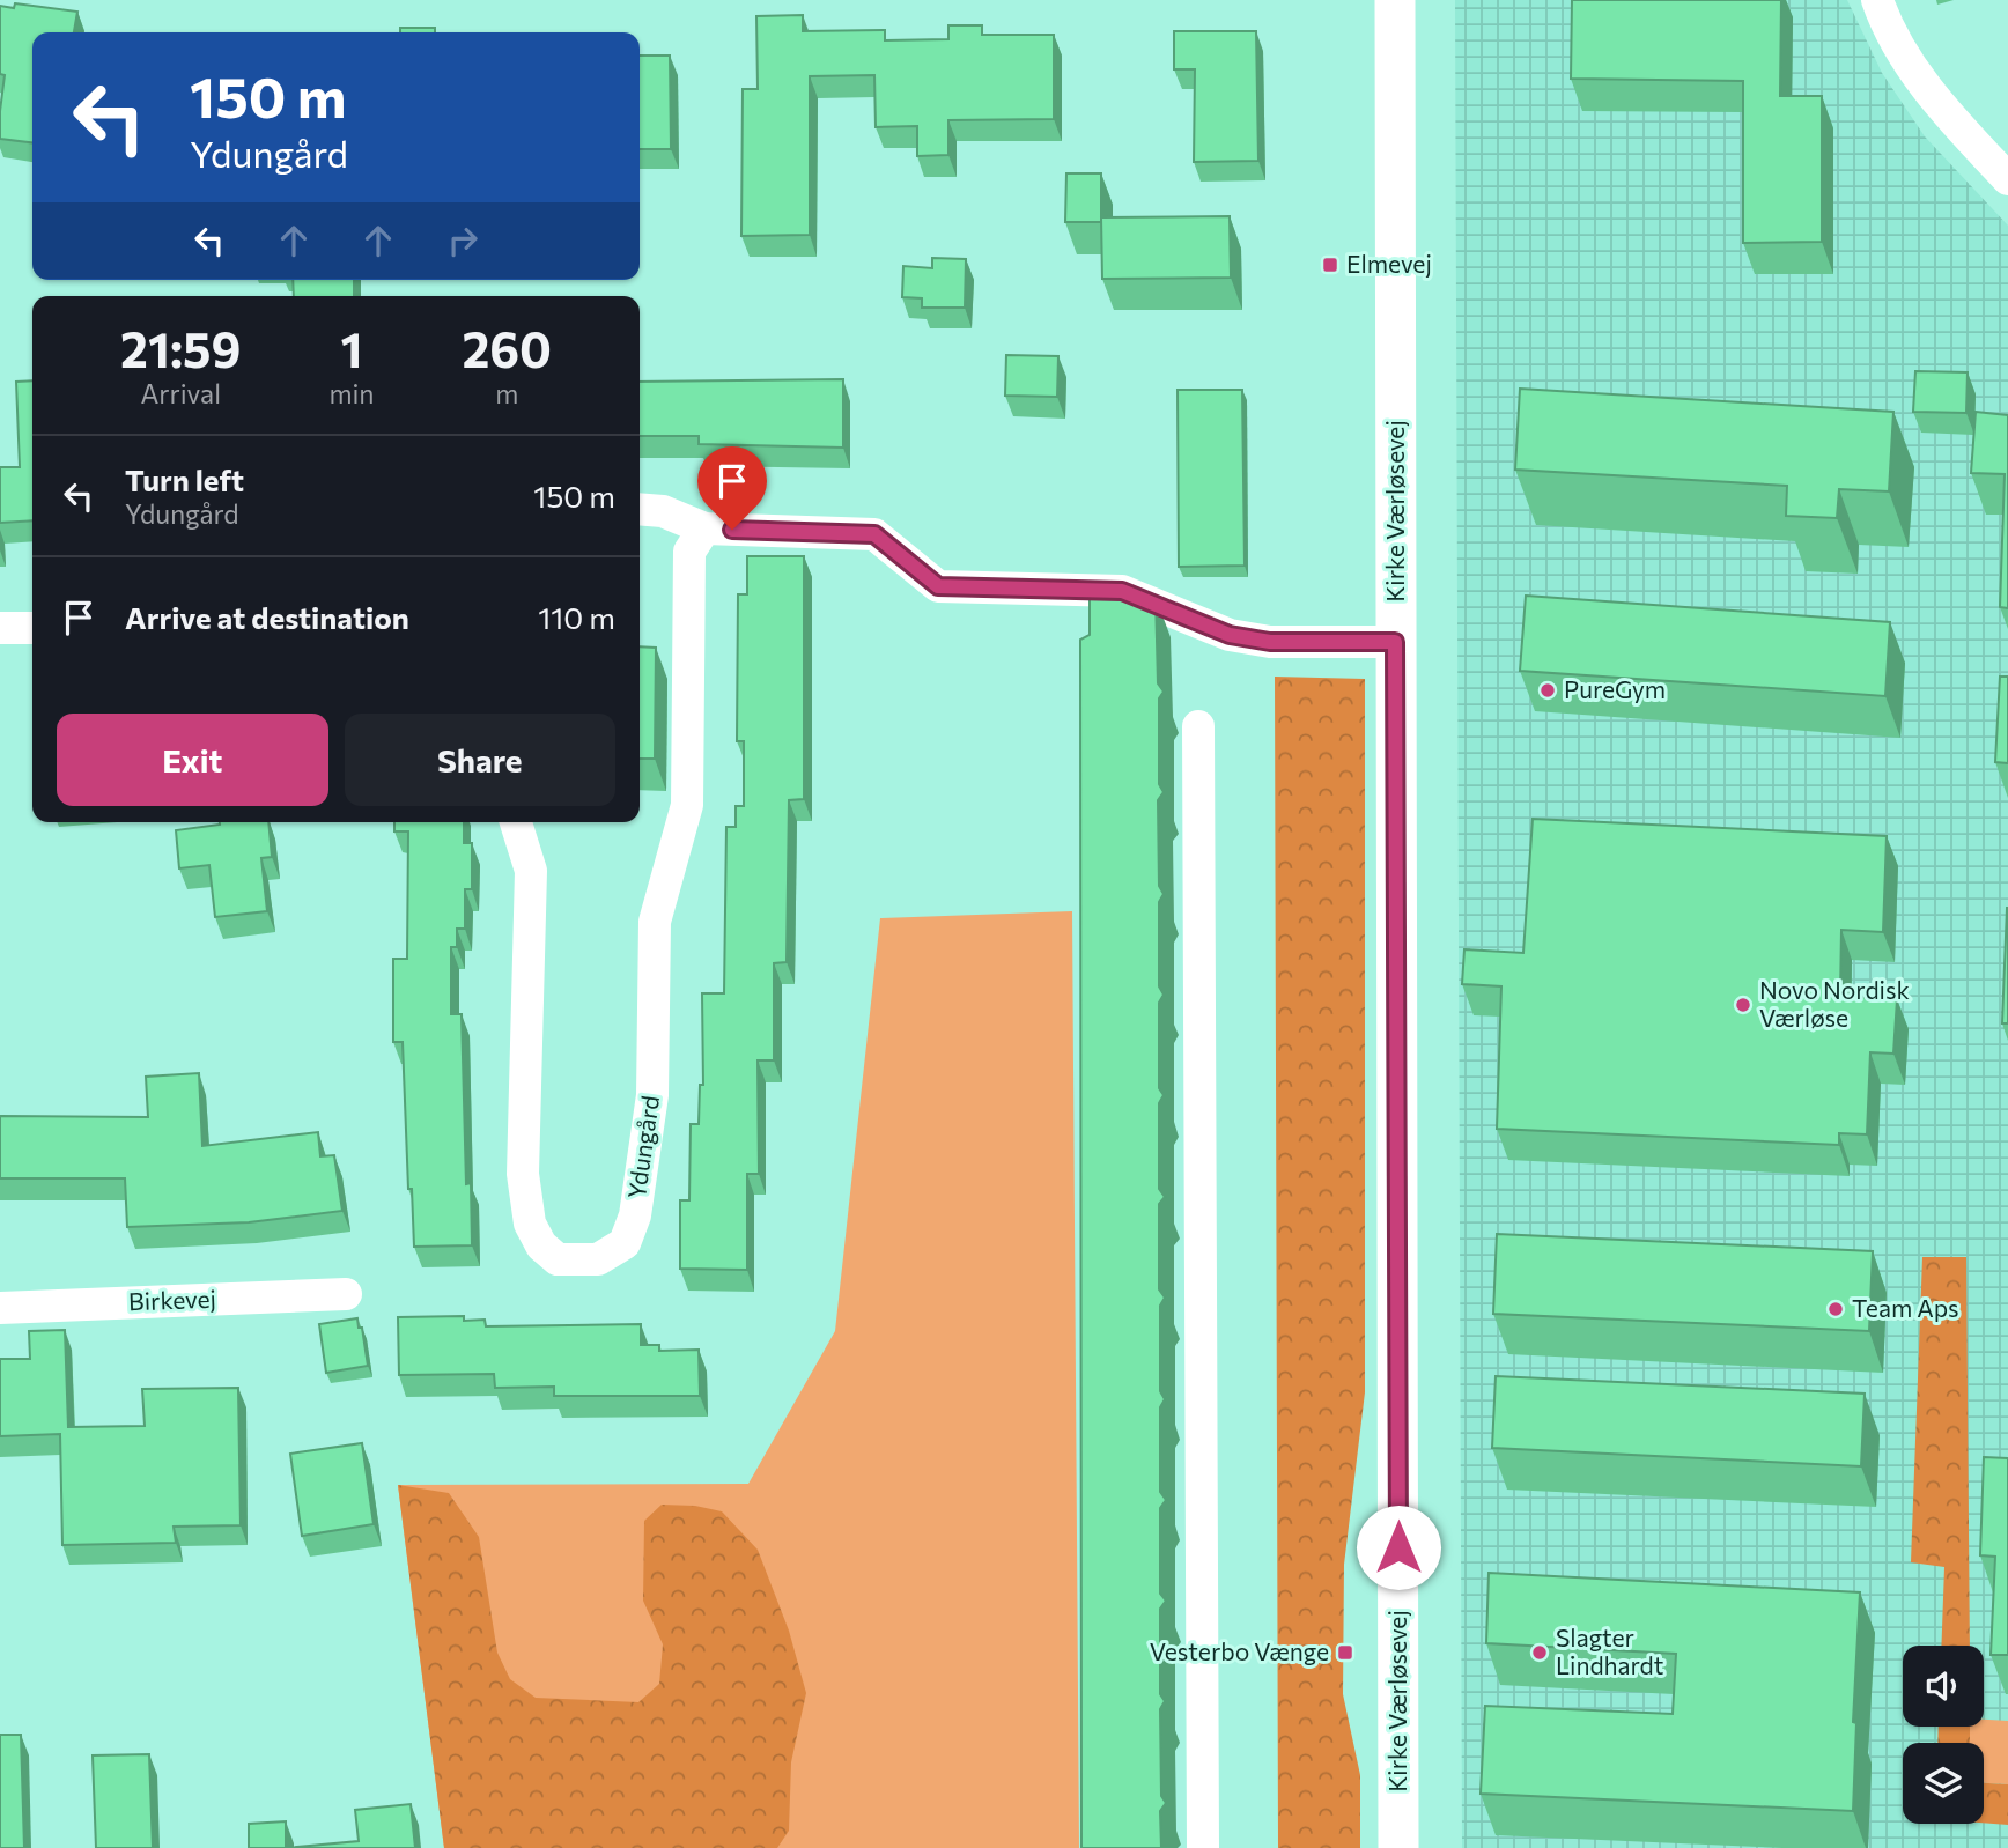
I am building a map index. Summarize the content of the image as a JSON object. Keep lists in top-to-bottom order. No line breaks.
{"streets":{"street":["Kirke Værløsevej","Ydungård","Birkevej"]},"places":{"transit":["Elmevej","Vesterbo Vænge"],"other":["PureGym","Novo Nordisk Værløse","Team Aps","Slagter Lindhardt"]},"page":{"turn":["150 m","Ydungård"],"eta":["21:59","Arrival","1","min","260","m"],"list":[{"name":"Turn left","note":"Ydungård","value":"150 m"},{"name":"Arrive at destination","value":"110 m"}],"buttons":["Exit","Share"]}}
